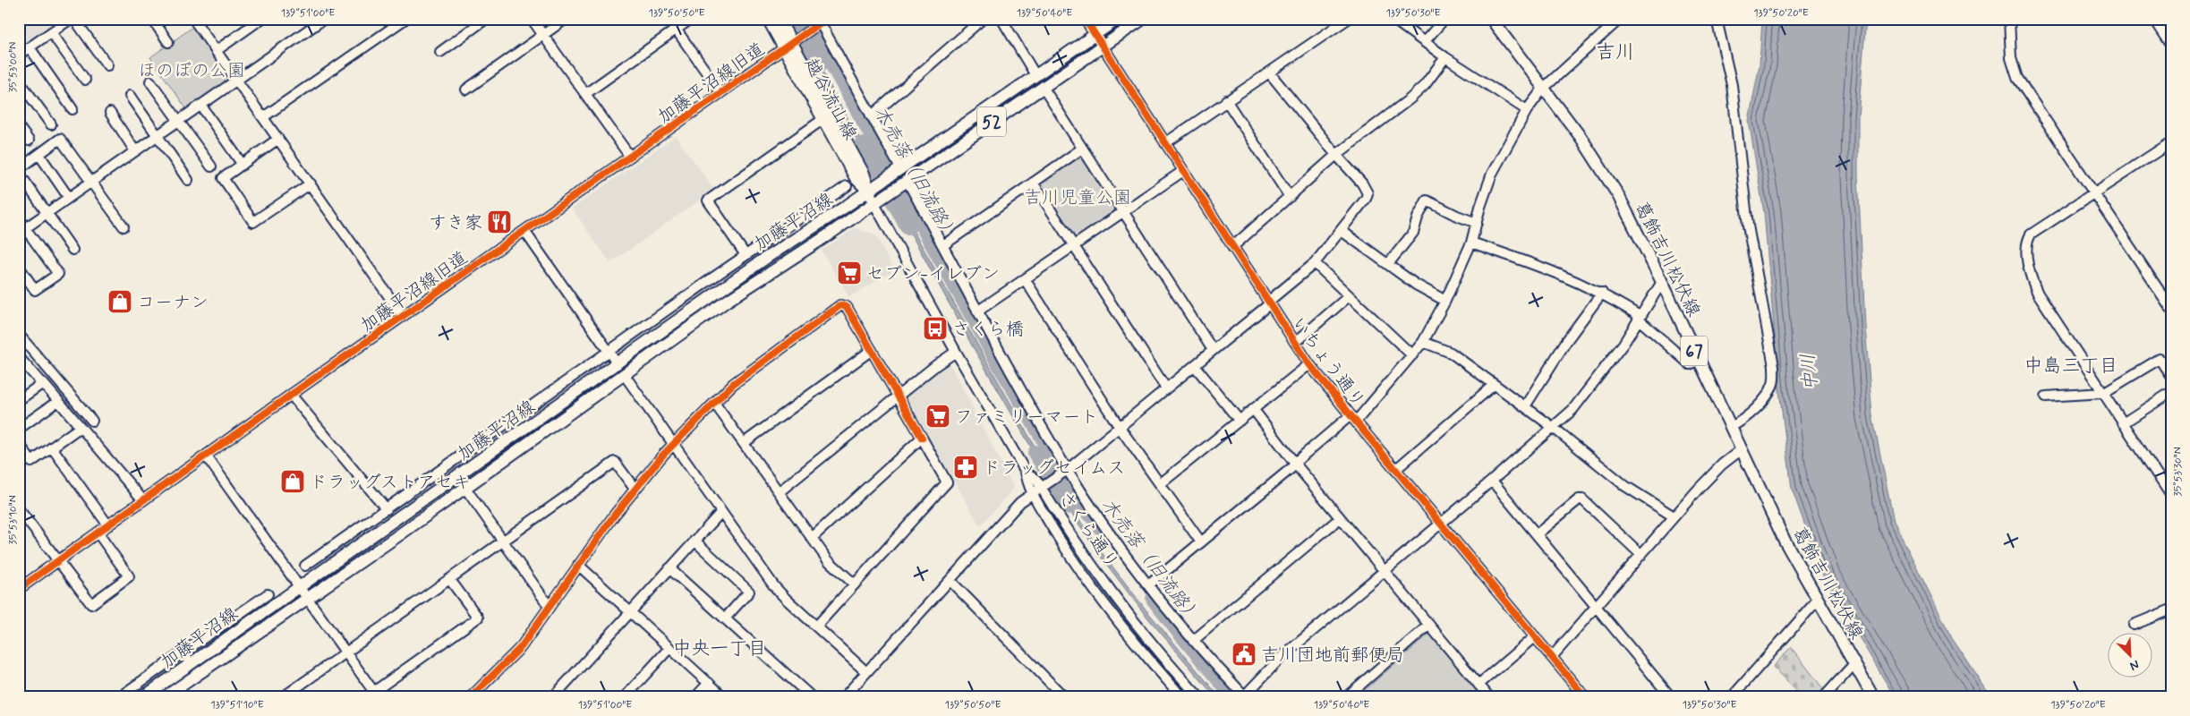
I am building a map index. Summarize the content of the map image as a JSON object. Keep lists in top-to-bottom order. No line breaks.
{"streets":{"main road":["越谷流山線","52","加藤平沼線","葛飾吉川松伏線","67"],"street":["加藤平沼線旧道","いちょう通り","さくら通り"]},"crossings":[["加藤平沼線旧道","越谷流山線"],["越谷流山線","52"],["越谷流山線","加藤平沼線"],["52","加藤平沼線"],["52","いちょう通り"]],"districts":["吉川","中島三丁目","中央一丁目"],"water":["木売落（旧流路）","中川"],"parks":["ほのぼの公園","吉川児童公園"],"places":{"restaurant":["すき家"],"supermarket":["セブン-イレブン","ファミリーマート"],"shop":["コーナン","ドラッグストアセキ"],"bus stop":["さくら橋"],"pharmacy":["ドラッグセイムス"],"public building":["吉川団地前郵便局"]},"north":"bottom right","coordinates":["139°51'00\"E","139°50'50\"E","139°50'40\"E","139°50'30\"E","139°50'20\"E","35°53'00\"N","35°53'30\"N","35°53'10\"N","139°51'10\"E"]}
